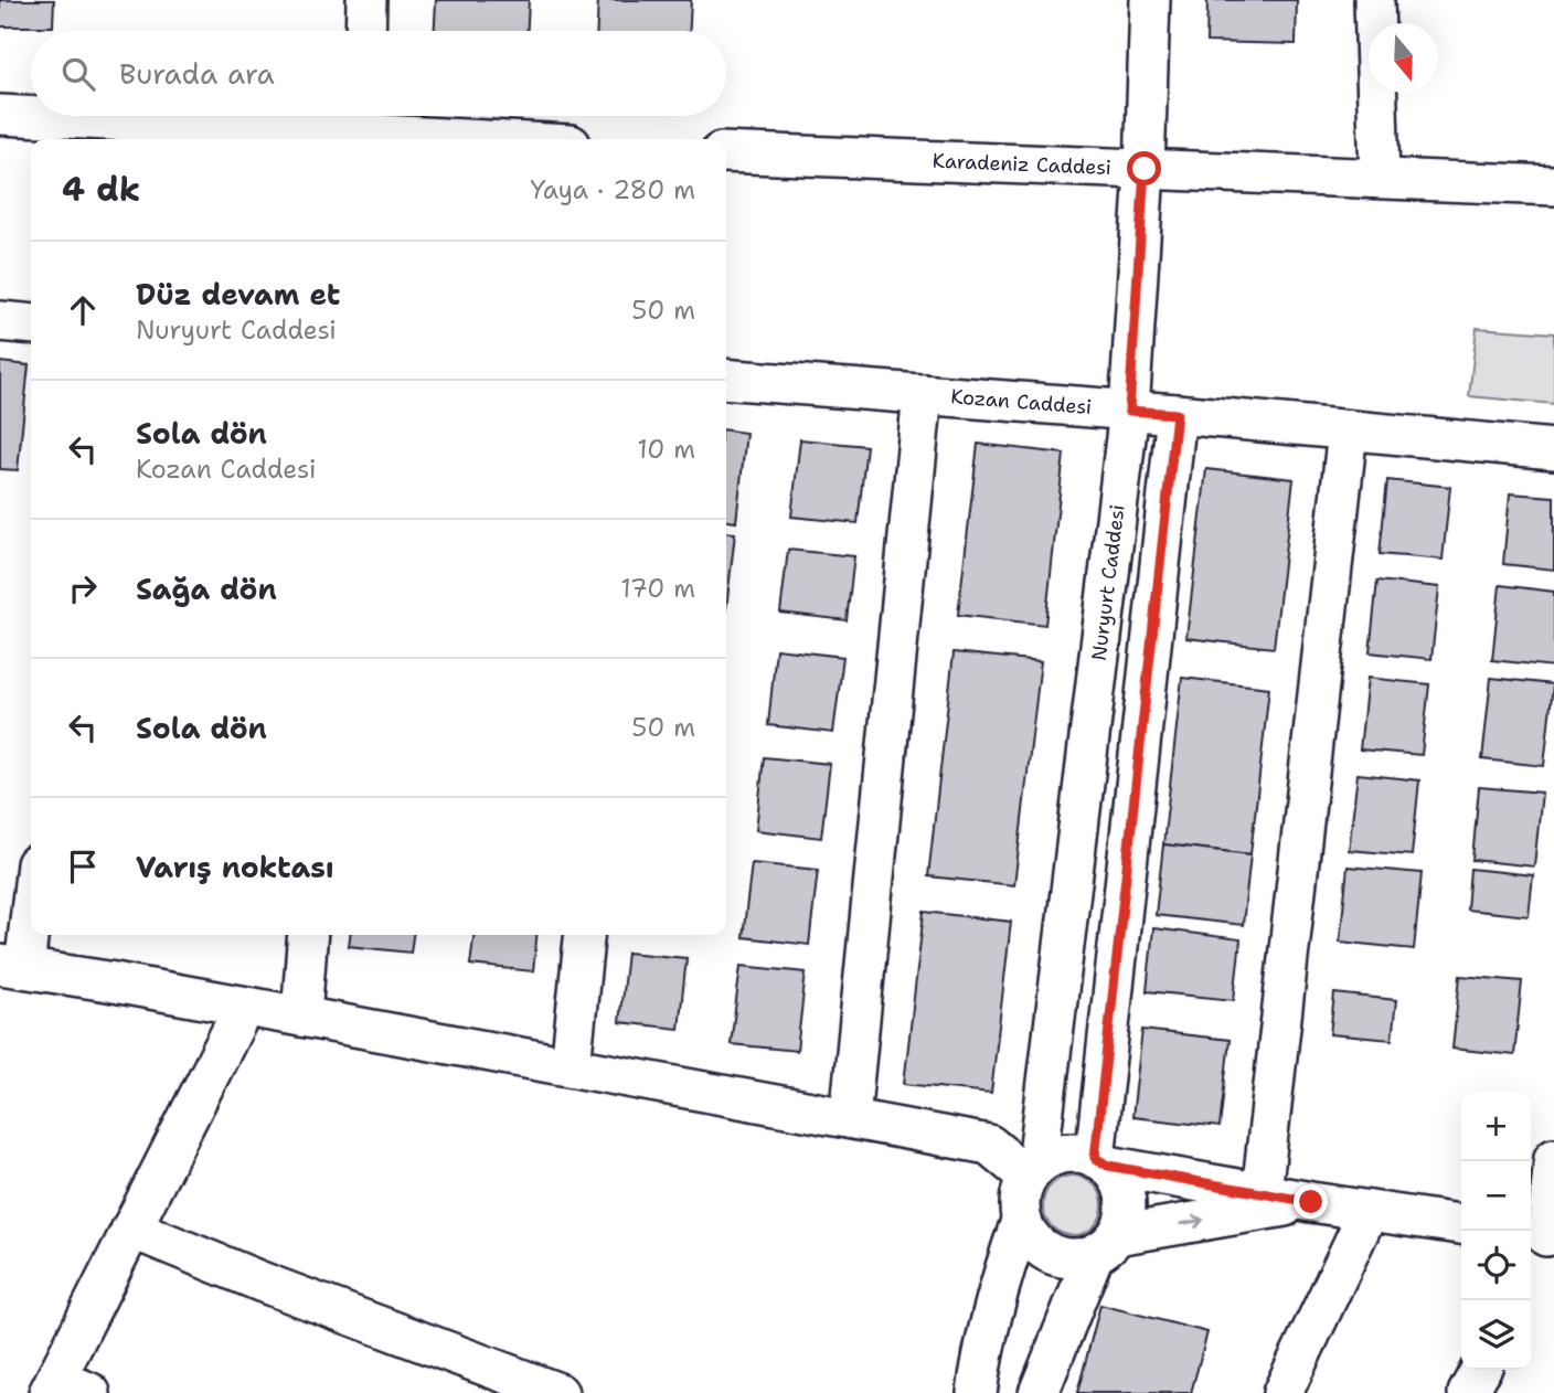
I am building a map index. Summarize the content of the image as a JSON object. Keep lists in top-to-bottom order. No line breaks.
{"streets":{"street":["Karadeniz Caddesi","Kozan Caddesi","Nuryurt Caddesi"]},"crossings":[["Karadeniz Caddesi","Nuryurt Caddesi"],["Kozan Caddesi","Nuryurt Caddesi"]],"north":"bottom","page":{"search":"Burada ara","heading":["4 dk","Yaya · 280 m"],"list":[["Düz devam et","Nuryurt Caddesi","50 m"],["Sola dön","Kozan Caddesi","10 m"],["Sağa dön","170 m"],["Sola dön","50 m"],"Varış noktası"],"map_buttons":["+","−"]}}
